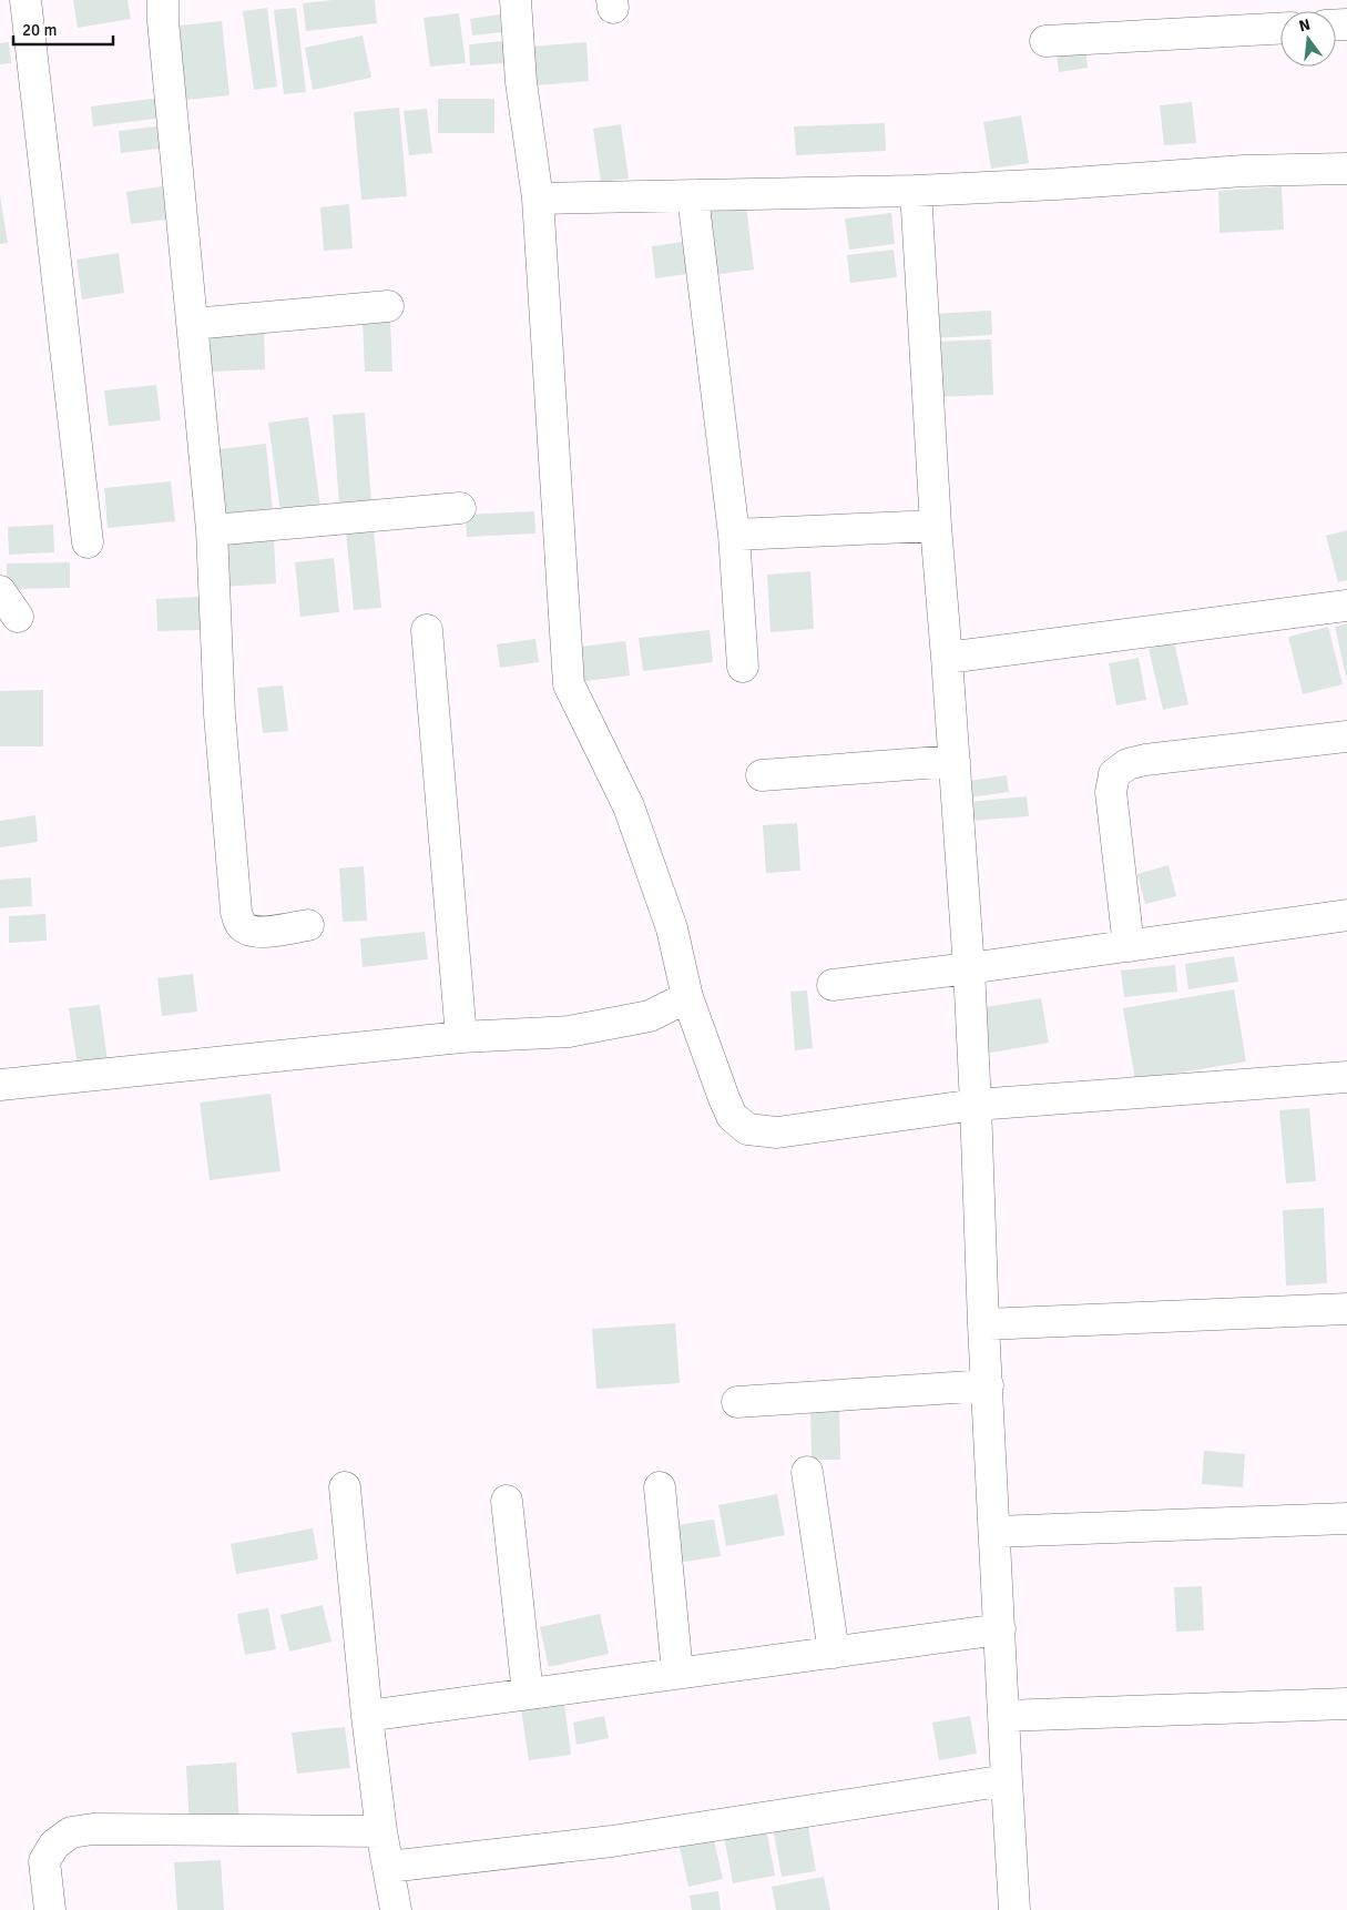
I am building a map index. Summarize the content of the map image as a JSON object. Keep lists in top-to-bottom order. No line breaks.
{"scale_bar":"20 m","north":"top"}
